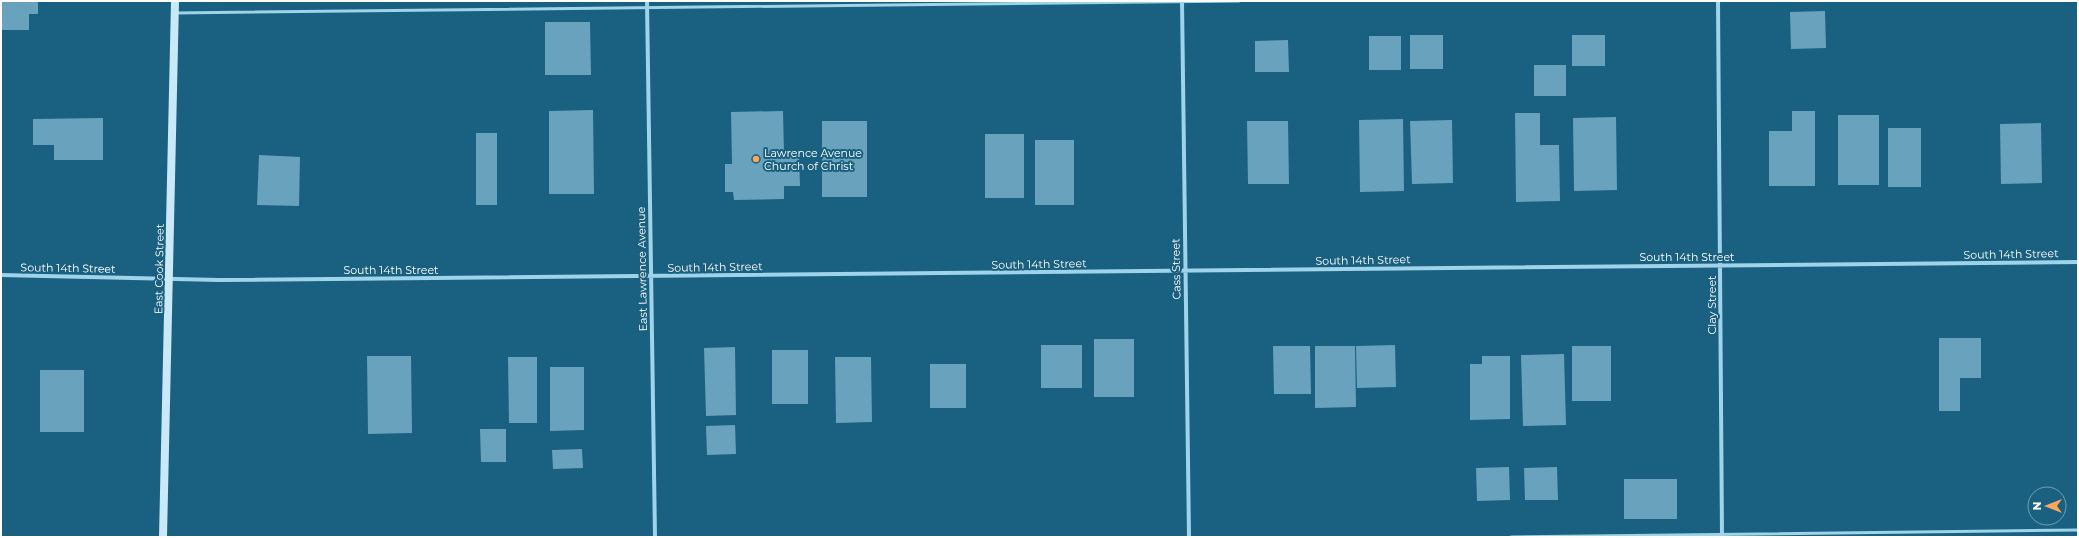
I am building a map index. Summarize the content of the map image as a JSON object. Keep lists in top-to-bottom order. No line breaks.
{"streets":{"street":["South 14th Street","East Cook Street","East Lawrence Avenue","Cass Street","Clay Street"]},"crossings":[["South 14th Street","East Cook Street"],["South 14th Street","East Lawrence Avenue"],["South 14th Street","Cass Street"],["South 14th Street","Clay Street"]],"places":["Lawrence Avenue Church of Christ"],"north":"left"}
